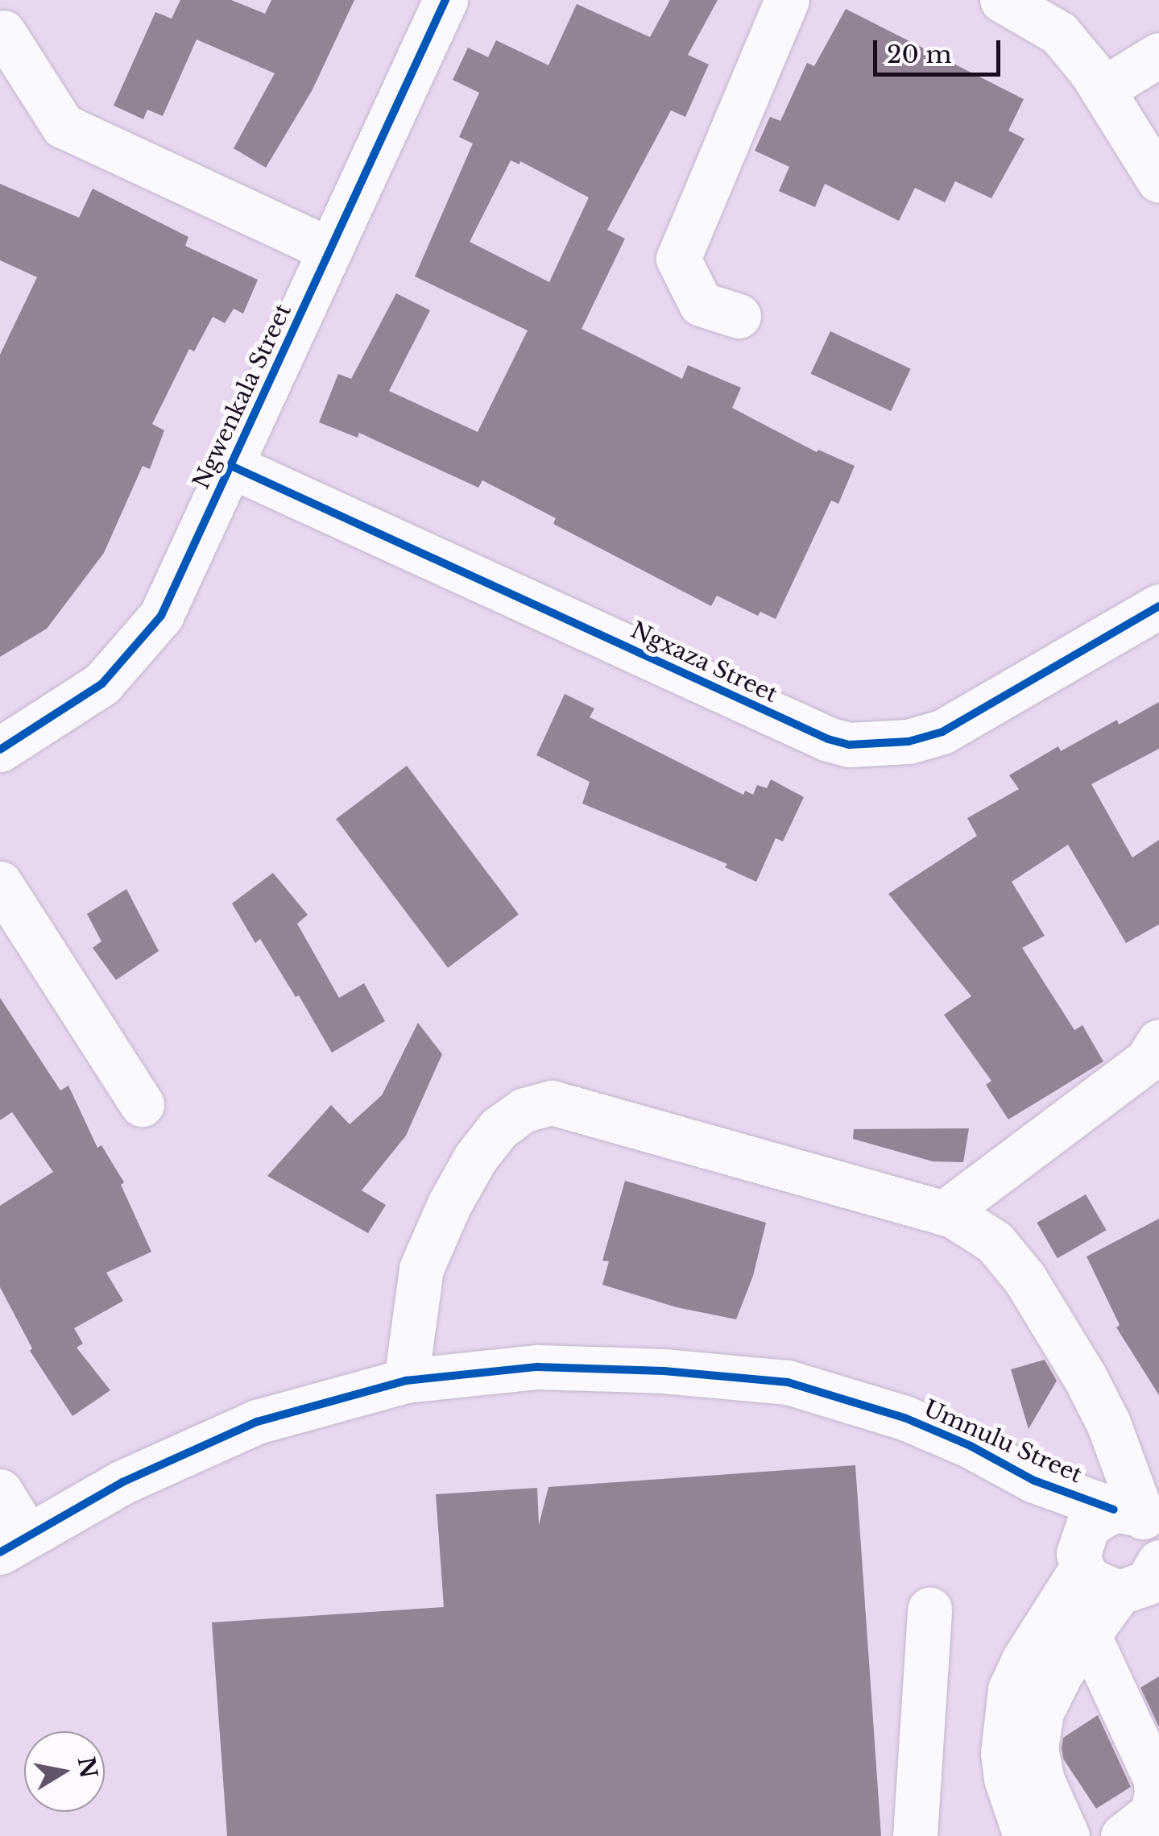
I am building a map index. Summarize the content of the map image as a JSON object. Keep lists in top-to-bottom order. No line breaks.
{"streets":{"street":["Ngwenkala Street","Ngxaza Street","Umnulu Street"]},"crossings":[["Ngwenkala Street","Ngxaza Street"]],"scale_bar":"20 m","north":"right"}
